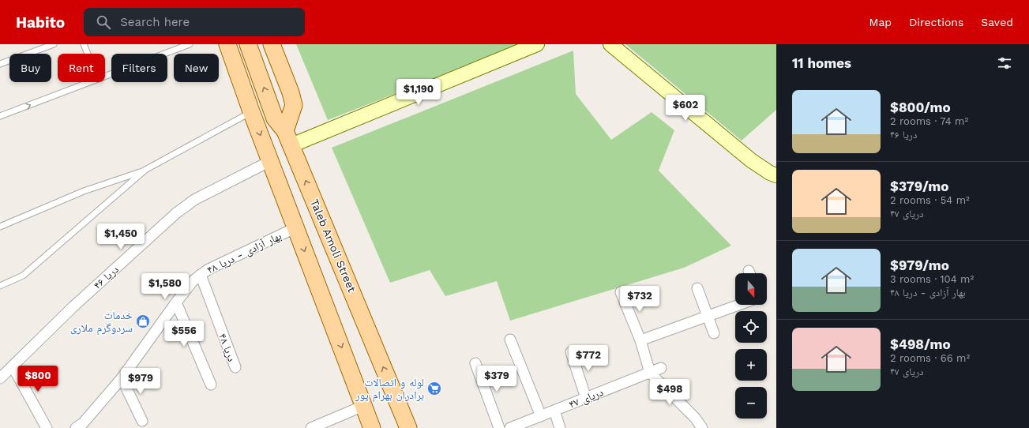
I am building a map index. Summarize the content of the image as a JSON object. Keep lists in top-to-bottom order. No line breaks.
{"streets":{"main road":["Taleb Amoli Street"],"street":["بهار آزادی - دریا ۴۸","دریا ۴۶","دریا ۴۸","دریای ۴۷"]},"crossings":[["بهار آزادی - دریا ۴۸","دریا ۴۸"]],"places":{"shop":["خدمات سردوگرم ملاری"],"supermarket":["لوله و اتصالات برادران بهرام پور"]},"north":"bottom","page":{"header":"Habito","search":"Search here","nav":["Map","Directions","Saved"],"heading":"11 homes","chip":["Buy","Rent","Filters","New"],"price":["$1,190","$602","$1,450","$1,580","$732","$556","$772","$800","$379","$979","$498"],"list":[{"name":"$800/mo","note":"2 rooms · 74 m² · دریا ۴۶"},{"name":"$379/mo","note":"2 rooms · 54 m² · دریای ۴۷"},{"name":"$979/mo","note":"3 rooms · 104 m² · بهار آزادی - دریا ۴۸"},{"name":"$498/mo","note":"2 rooms · 66 m² · دریای ۴۷"}],"map_buttons":["+","−"]}}
